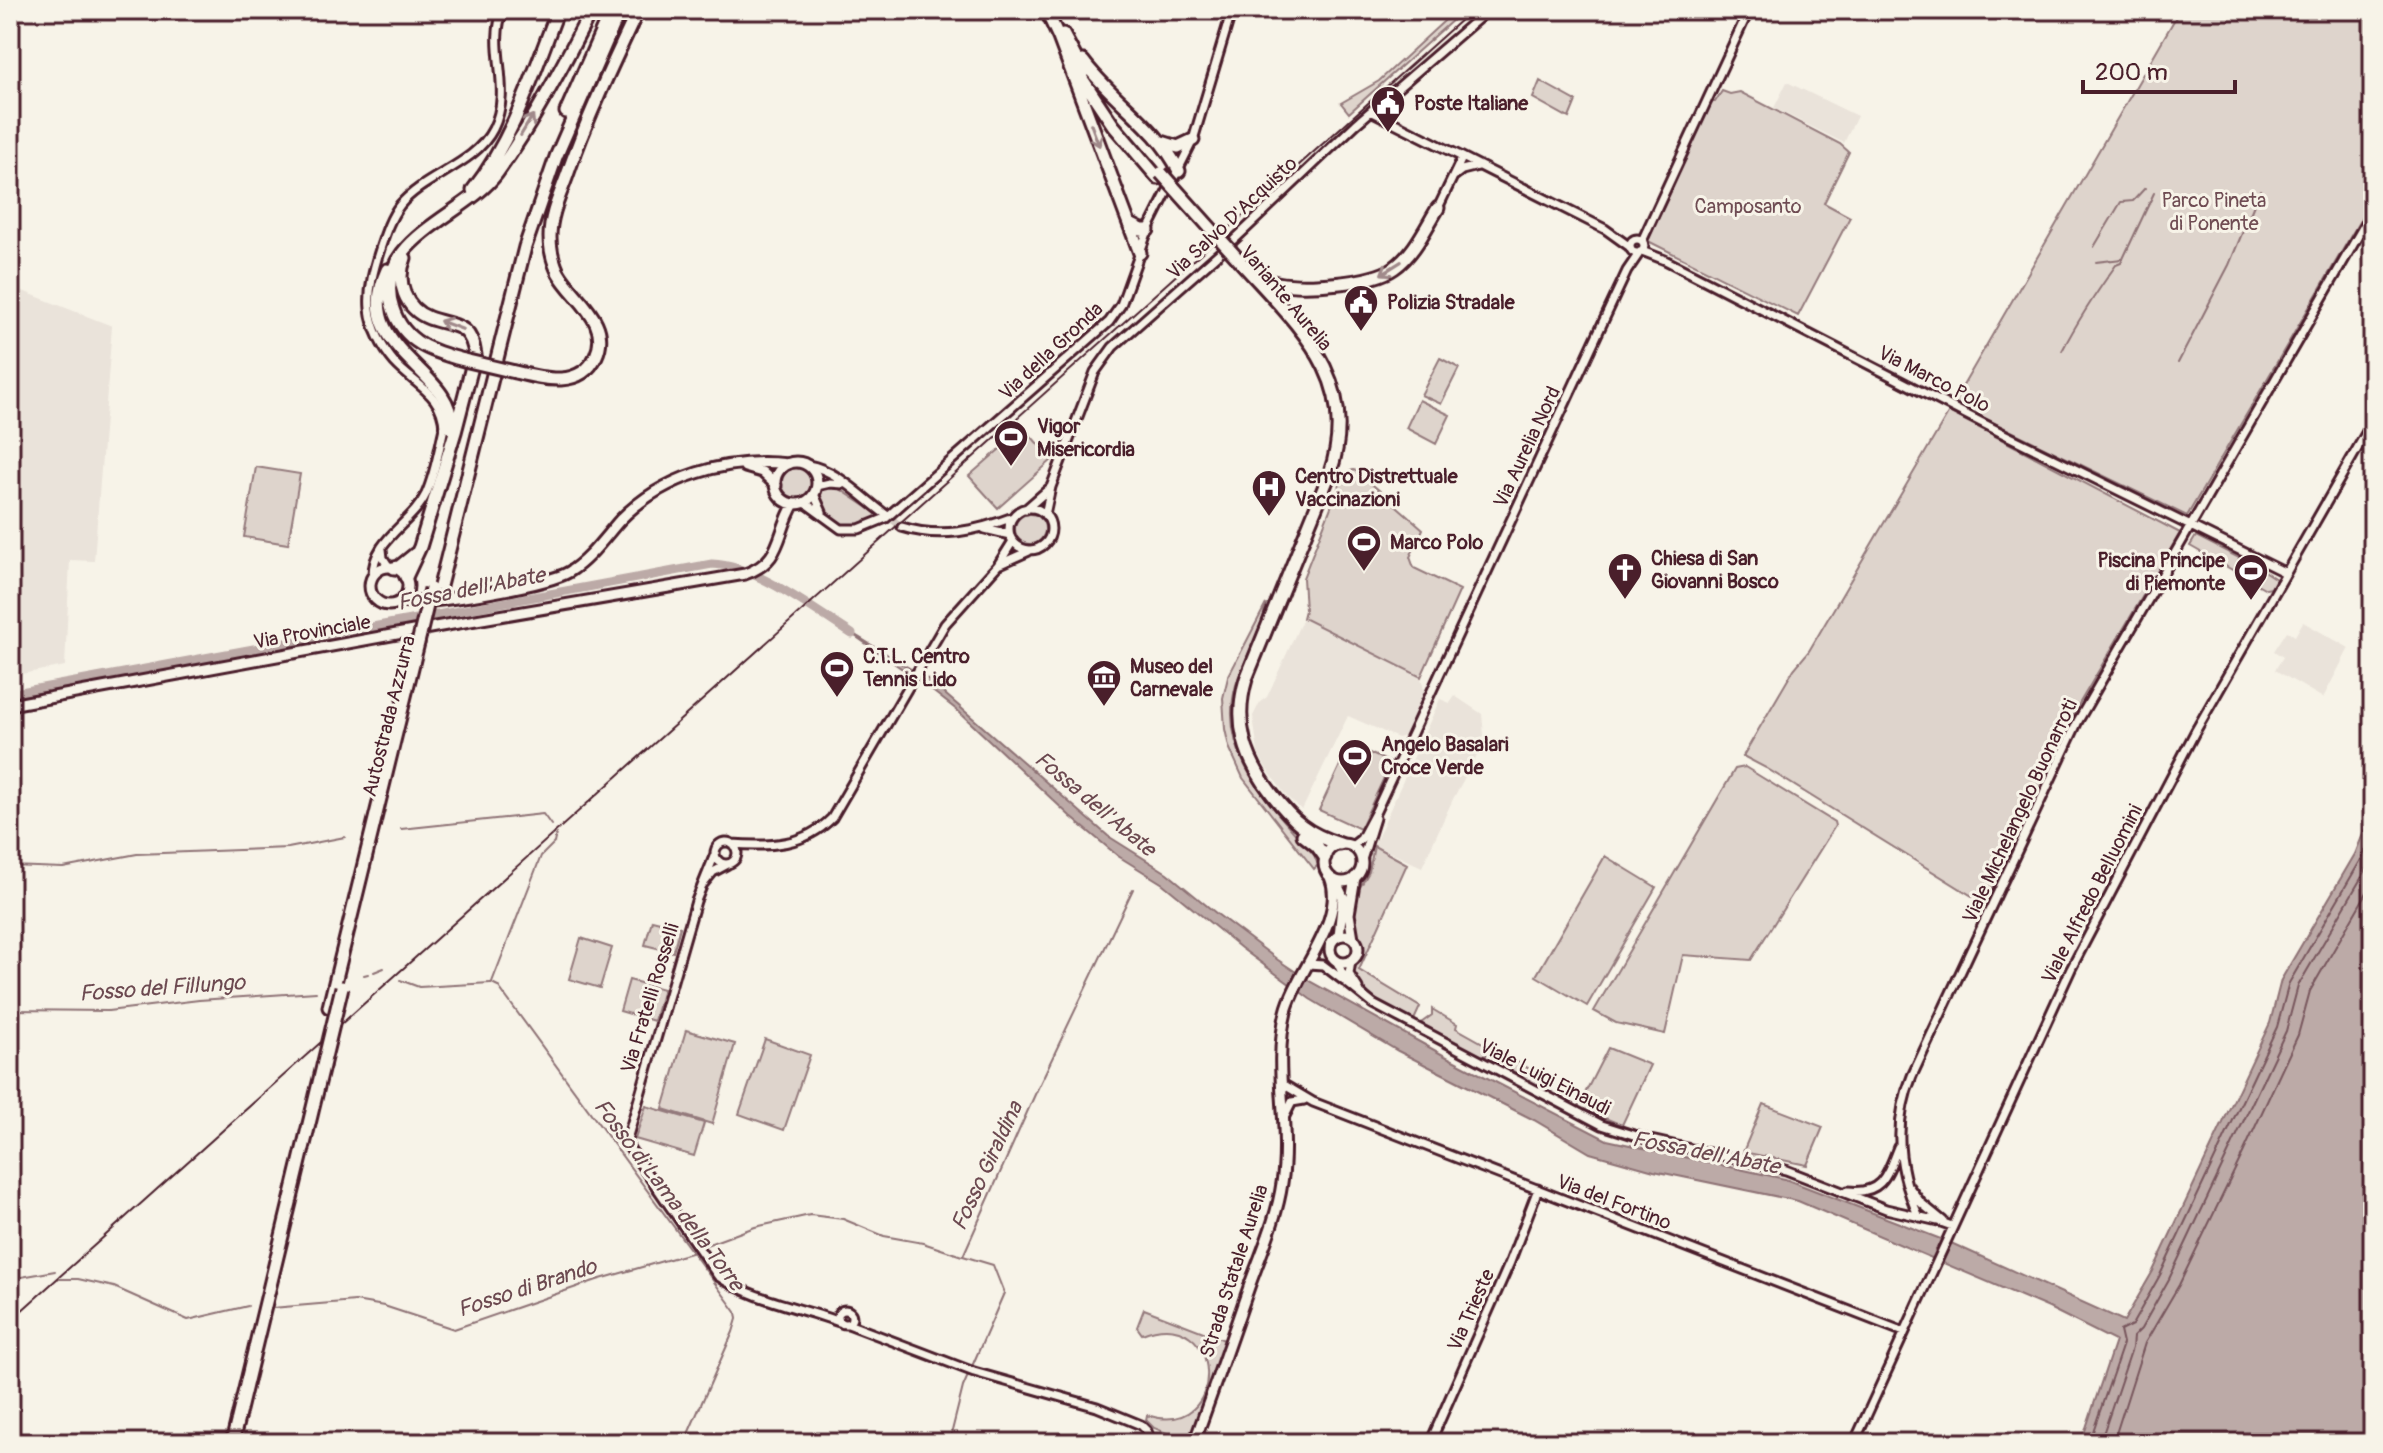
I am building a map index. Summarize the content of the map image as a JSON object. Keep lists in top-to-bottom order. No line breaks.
{"streets":{"highway":["Variante Aurelia","Autostrada Azzurra"],"main road":["Via Provinciale","Strada Statale Aurelia"],"street":["Via Salvo D'Acquisto","Via della Gronda","Via Marco Polo","Via Aurelia Nord","Viale Michelangelo Buonarroti","Viale Alfredo Belluomini","Via Fratelli Rosselli","Viale Luigi Einaudi","Via del Fortino","Via Trieste"]},"crossings":[["Via Salvo D'Acquisto","Via Marco Polo"],["Variante Aurelia","Via Aurelia Nord"],["Via della Gronda","Via Provinciale"],["Via Marco Polo","Via Aurelia Nord"],["Via Marco Polo","Viale Michelangelo Buonarroti"],["Via Marco Polo","Viale Alfredo Belluomini"],["Viale Michelangelo Buonarroti","Viale Luigi Einaudi"],["Viale Alfredo Belluomini","Viale Luigi Einaudi"],["Viale Alfredo Belluomini","Via del Fortino"],["Viale Luigi Einaudi","Strada Statale Aurelia"],["Via del Fortino","Strada Statale Aurelia"],["Via del Fortino","Via Trieste"]],"water":["Fossa dell'Abate","Fosso del Fillungo","Fosso Giraldina","Fosso di Lama della Torre","Fosso di Brando"],"parks":["Parco Pineta di Ponente","Camposanto"],"places":{"public building":["Poste Italiane","Polizia Stradale"],"sports":["Vigor Misericordia","Marco Polo","Piscina Principe di Piemonte","C.T.L. Centro Tennis Lido","Angelo Basalari Croce Verde"],"hospital":["Centro Distrettuale Vaccinazioni"],"church":["Chiesa di San Giovanni Bosco"],"museum":["Museo del Carnevale"]},"scale_bar":"200 m"}
